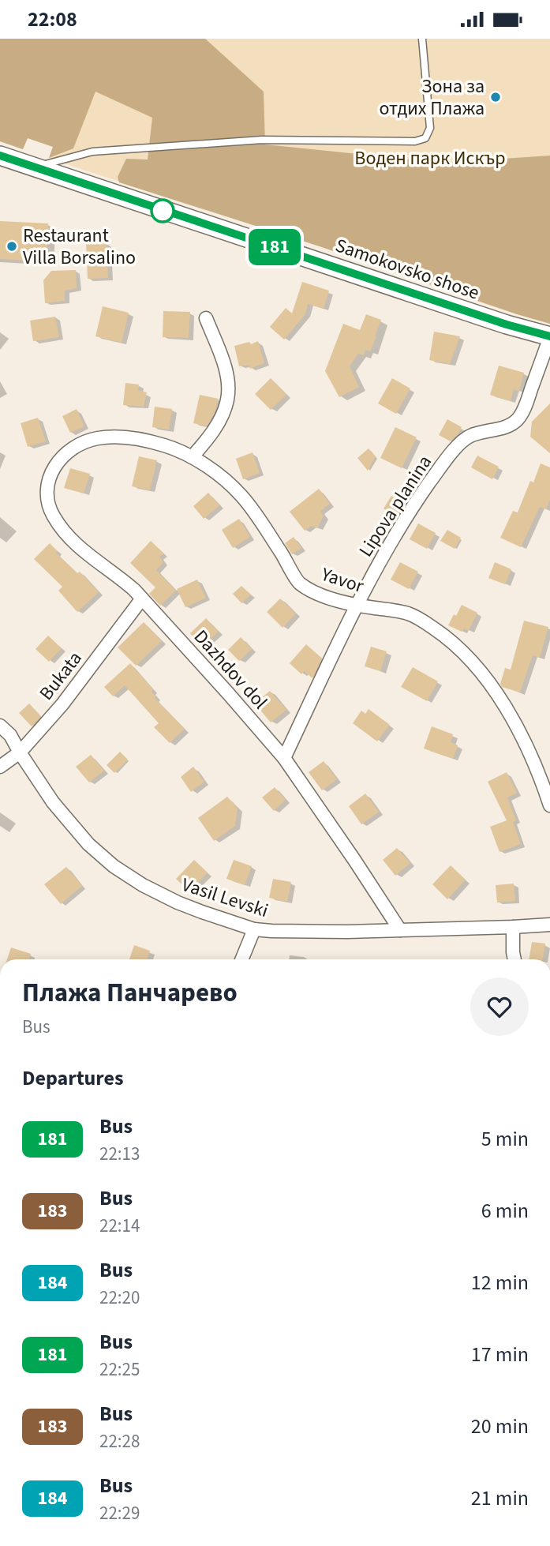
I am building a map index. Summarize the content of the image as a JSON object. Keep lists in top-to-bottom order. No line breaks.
{"streets":{"main road":["Samokovsko shose"],"street":["Lipova planina","Yavor","Dazhdov dol","Bukata","Vasil Levski"]},"crossings":[["Samokovsko shose","Lipova planina"],["Lipova planina","Yavor"],["Lipova planina","Dazhdov dol"],["Yavor","Dazhdov dol"],["Dazhdov dol","Bukata"],["Dazhdov dol","Vasil Levski"],["Bukata","Vasil Levski"]],"parks":["Воден парк Искър"],"places":["Зона за отдих Плажа","Restaurant Villa Borsalino"],"lines":["bus line 181"],"page":{"status":"22:08","on_map":"181","heading":[["Плажа Панчарево","Bus"],"Departures"],"list":[{"mark":"181","name":"Bus","note":"22:13","value":"5 min"},{"mark":"183","name":"Bus","note":"22:14","value":"6 min"},{"mark":"184","name":"Bus","note":"22:20","value":"12 min"},{"mark":"181","name":"Bus","note":"22:25","value":"17 min"},{"mark":"183","name":"Bus","note":"22:28","value":"20 min"},{"mark":"184","name":"Bus","note":"22:29","value":"21 min"}]}}
